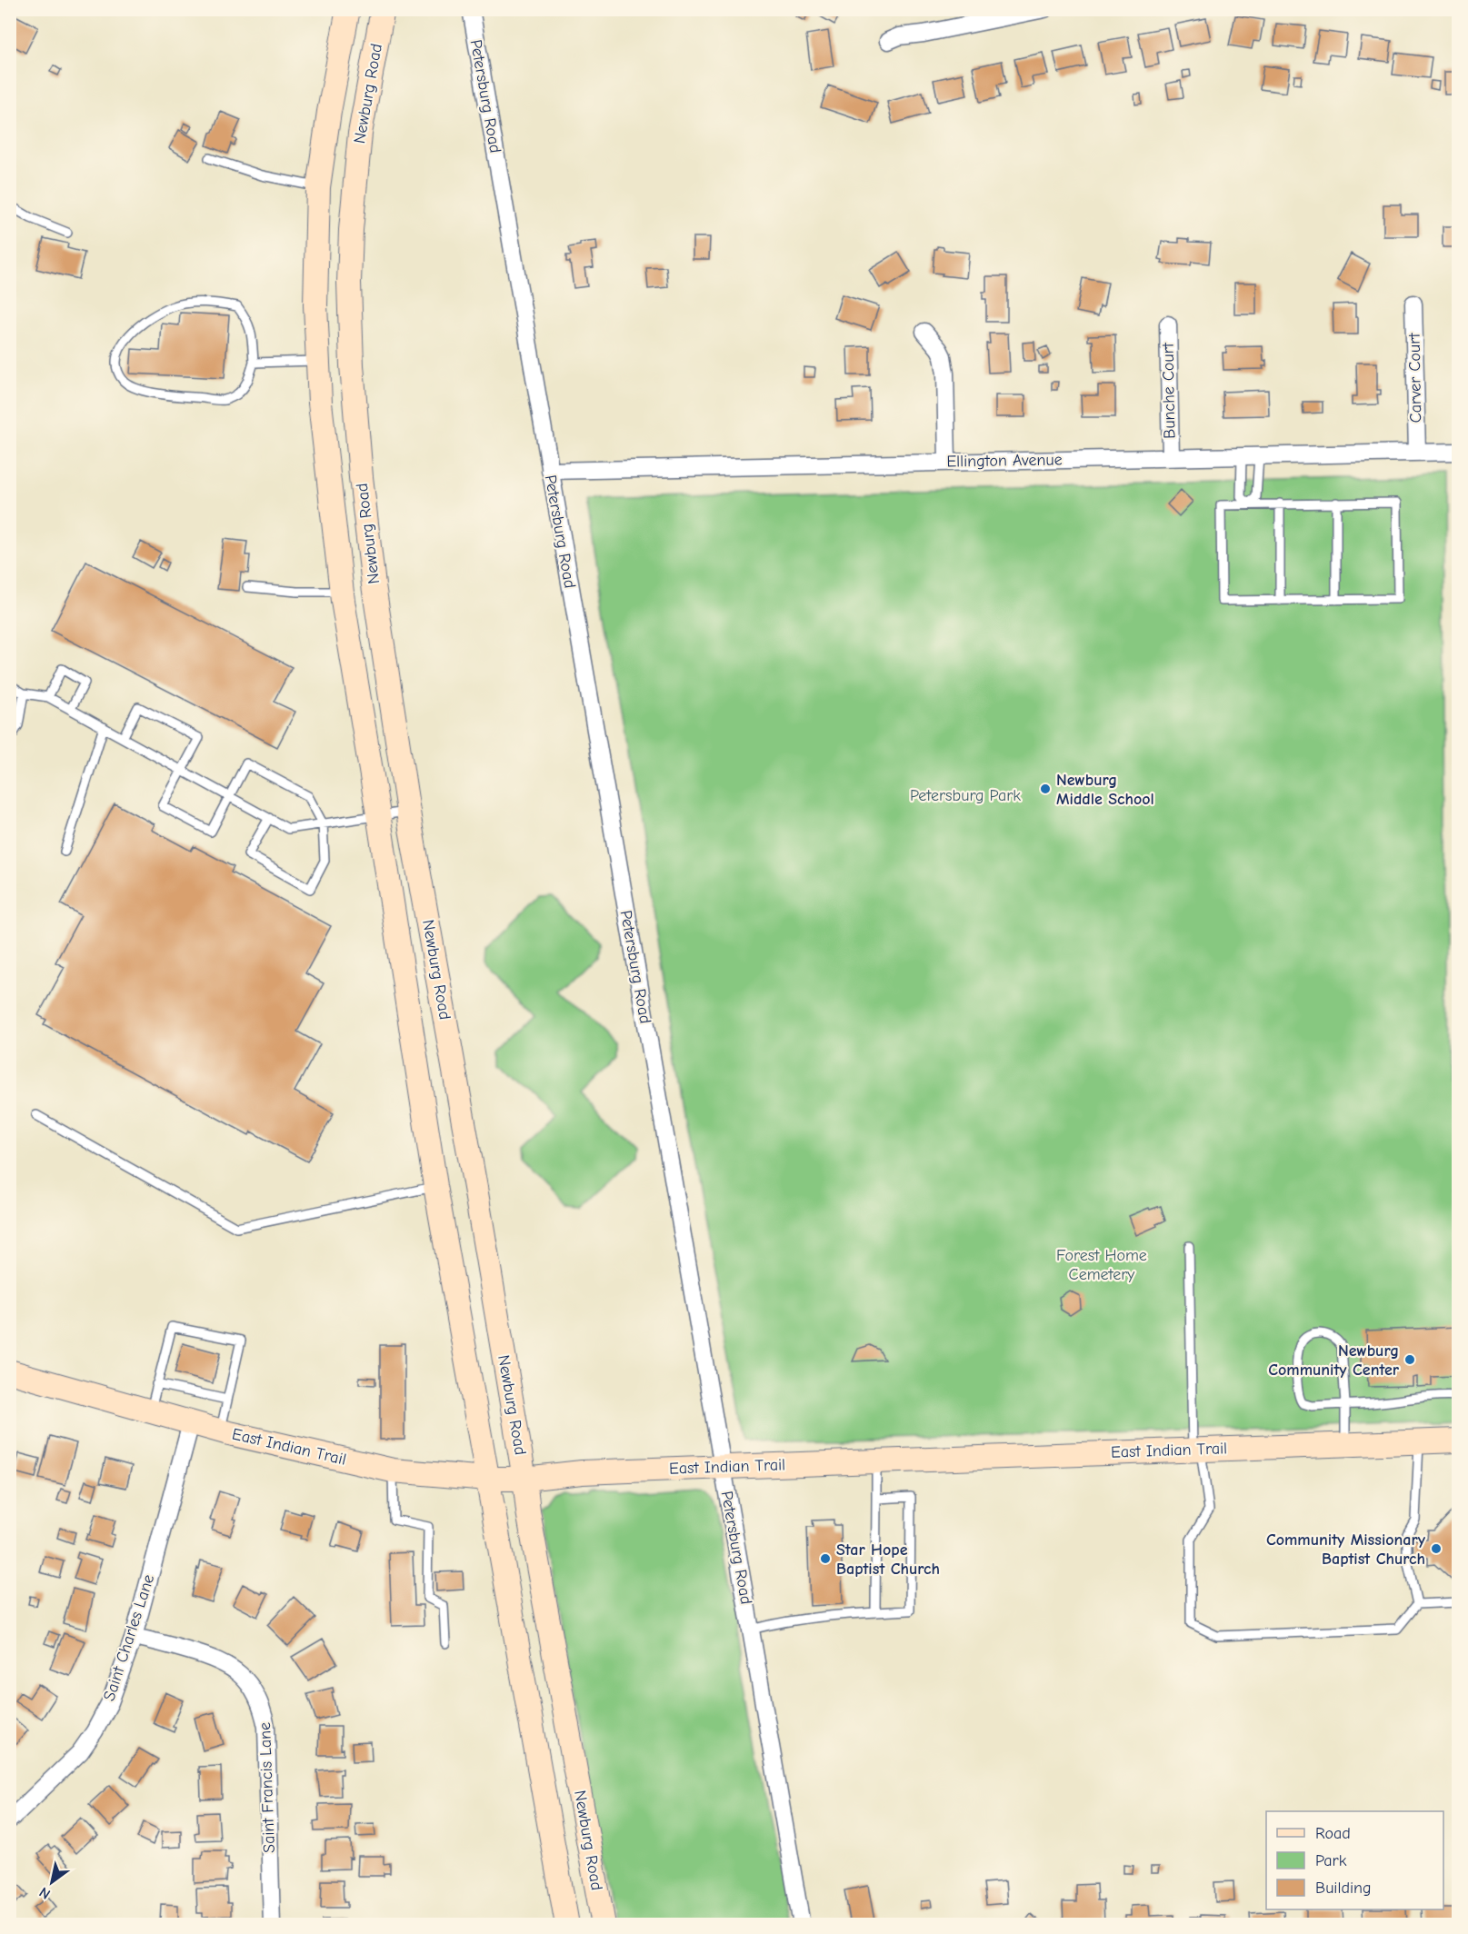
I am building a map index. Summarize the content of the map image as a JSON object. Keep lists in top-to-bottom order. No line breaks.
{"streets":{"main road":["Newburg Road","East Indian Trail"],"street":["Petersburg Road","Carver Court","Bunche Court","Ellington Avenue","Saint Charles Lane","Saint Francis Lane"]},"crossings":[["Newburg Road","East Indian Trail"],["Petersburg Road","Ellington Avenue"],["Petersburg Road","East Indian Trail"],["Carver Court","Ellington Avenue"],["Bunche Court","Ellington Avenue"],["East Indian Trail","Saint Charles Lane"],["Saint Charles Lane","Saint Francis Lane"]],"parks":["Petersburg Park","Forest Home Cemetery"],"places":["Newburg Middle School","Newburg Community Center","Community Missionary Baptist Church","Star Hope Baptist Church"],"legend":["Road","Park","Building"],"north":"bottom left"}
